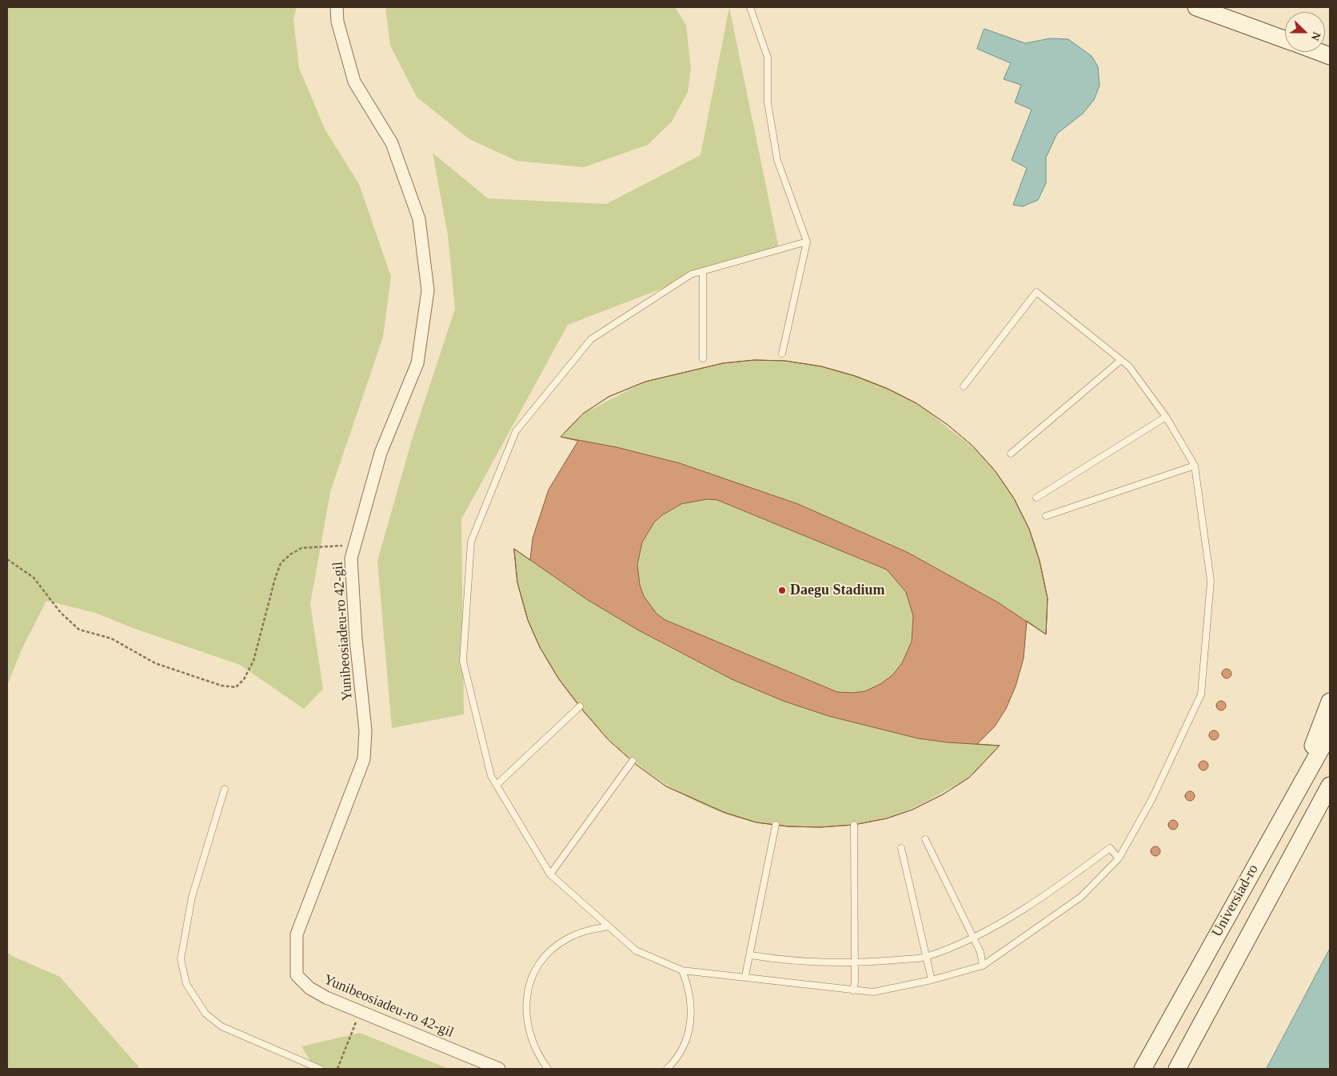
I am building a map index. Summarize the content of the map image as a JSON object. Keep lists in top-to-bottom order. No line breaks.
{"streets":{"main road":["Universiad-ro"],"street":["Yunibeosiadeu-ro 42-gil"]},"places":["Daegu Stadium"],"north":"right"}
